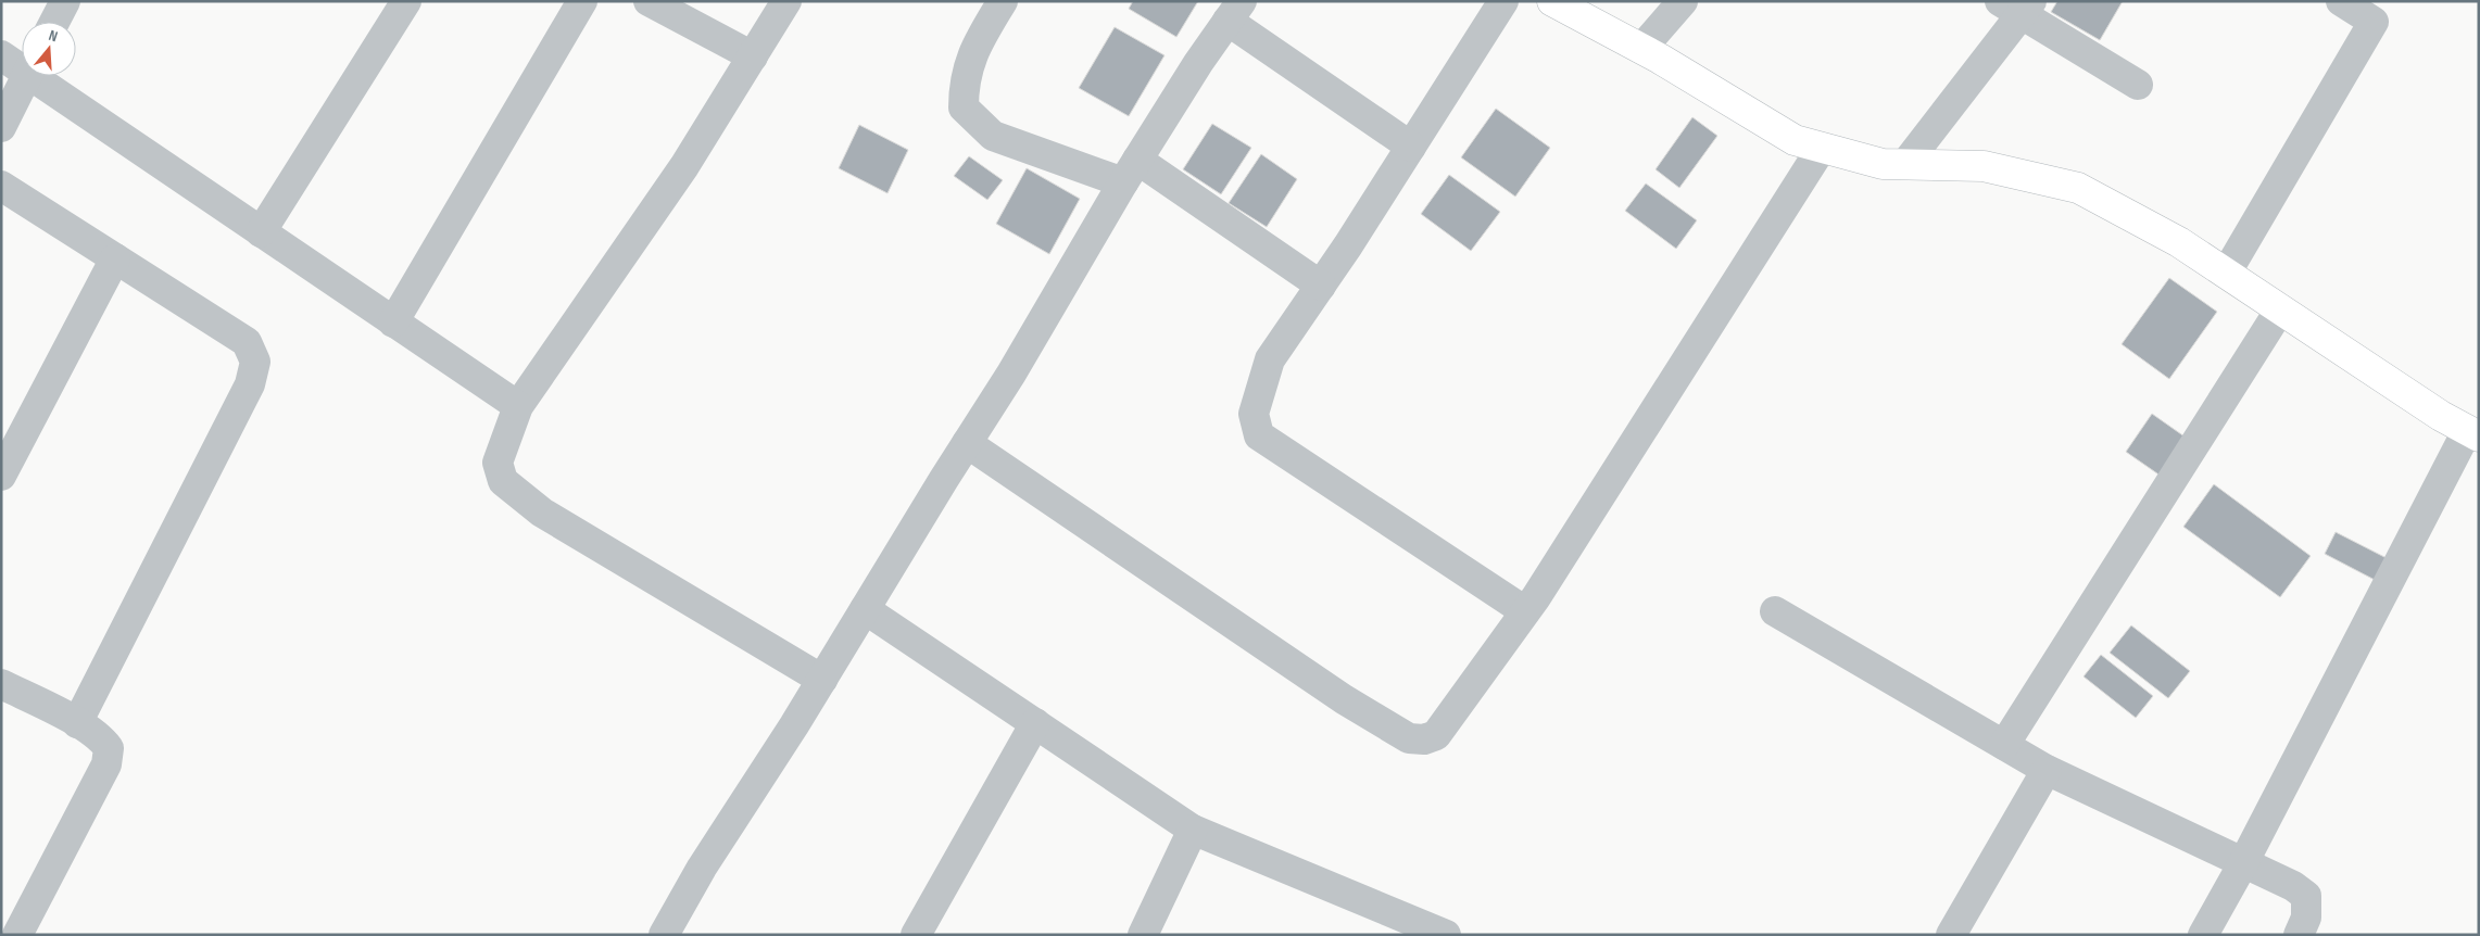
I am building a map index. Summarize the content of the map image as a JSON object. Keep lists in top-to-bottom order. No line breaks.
{"north":"top"}
